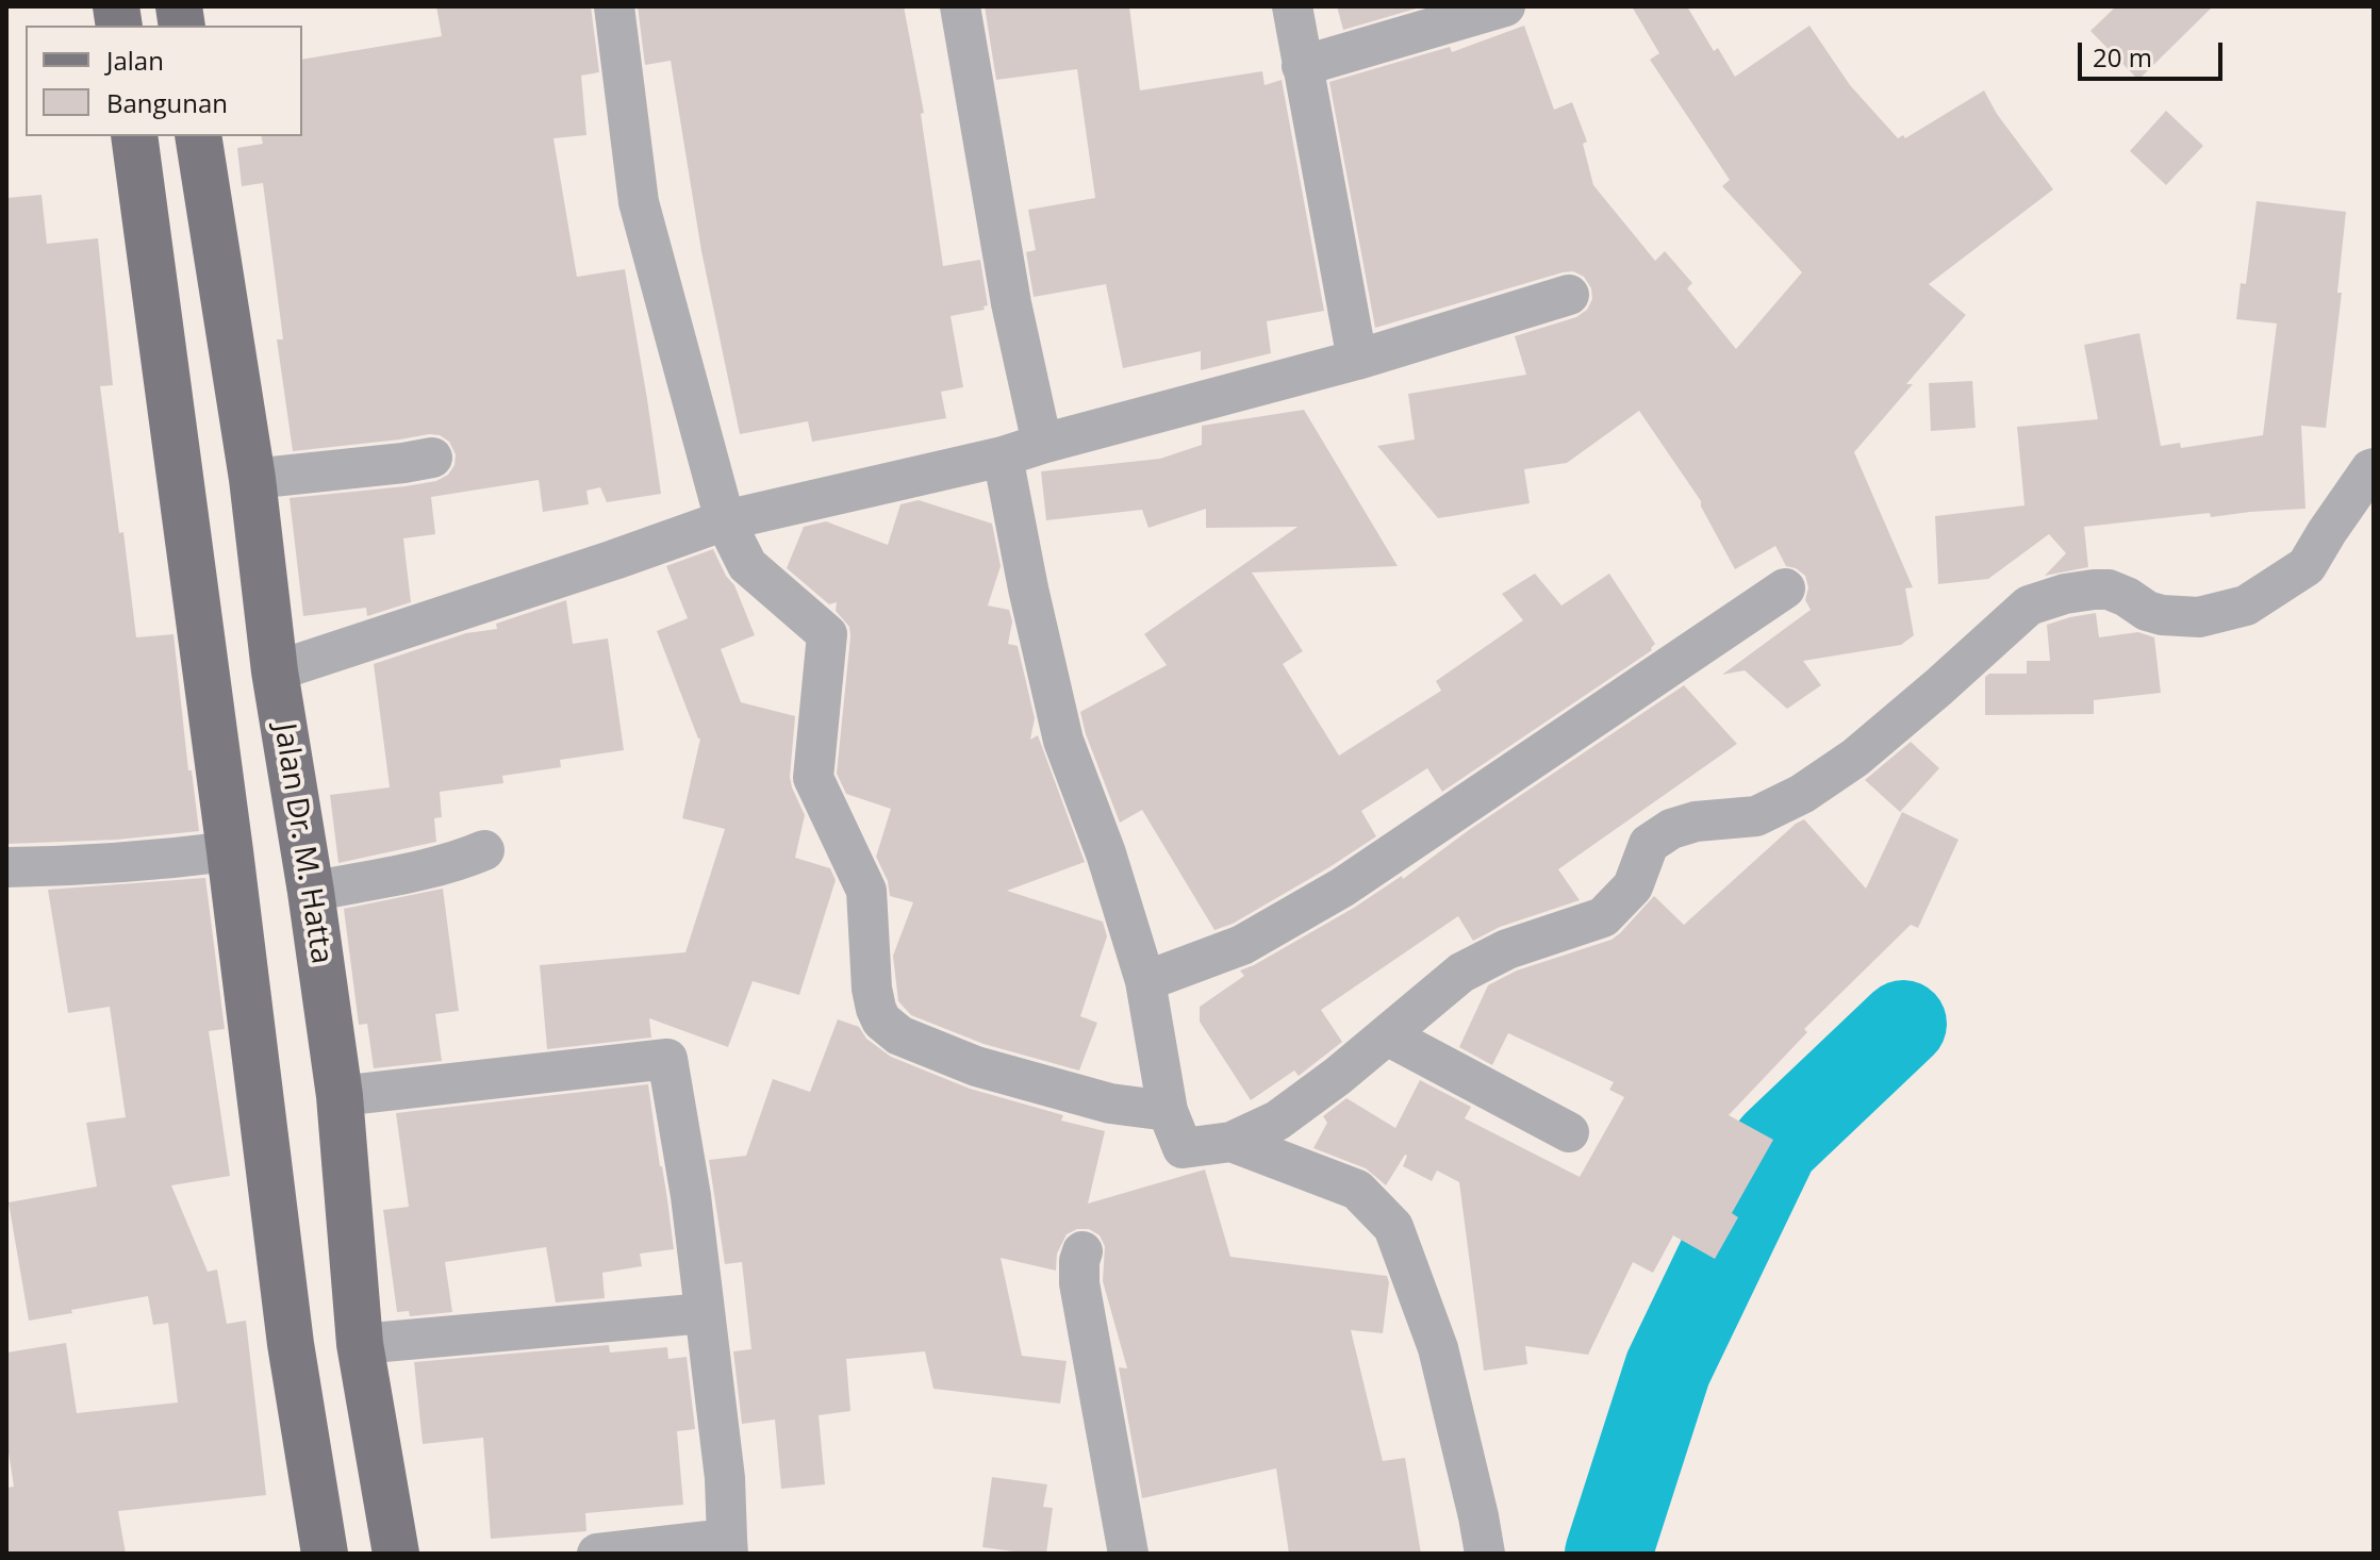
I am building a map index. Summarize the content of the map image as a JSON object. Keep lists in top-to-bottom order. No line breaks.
{"streets":{"main road":["Jalan Dr. M. Hatta"]},"legend":["Jalan","Bangunan"],"scale_bar":"20 m"}
